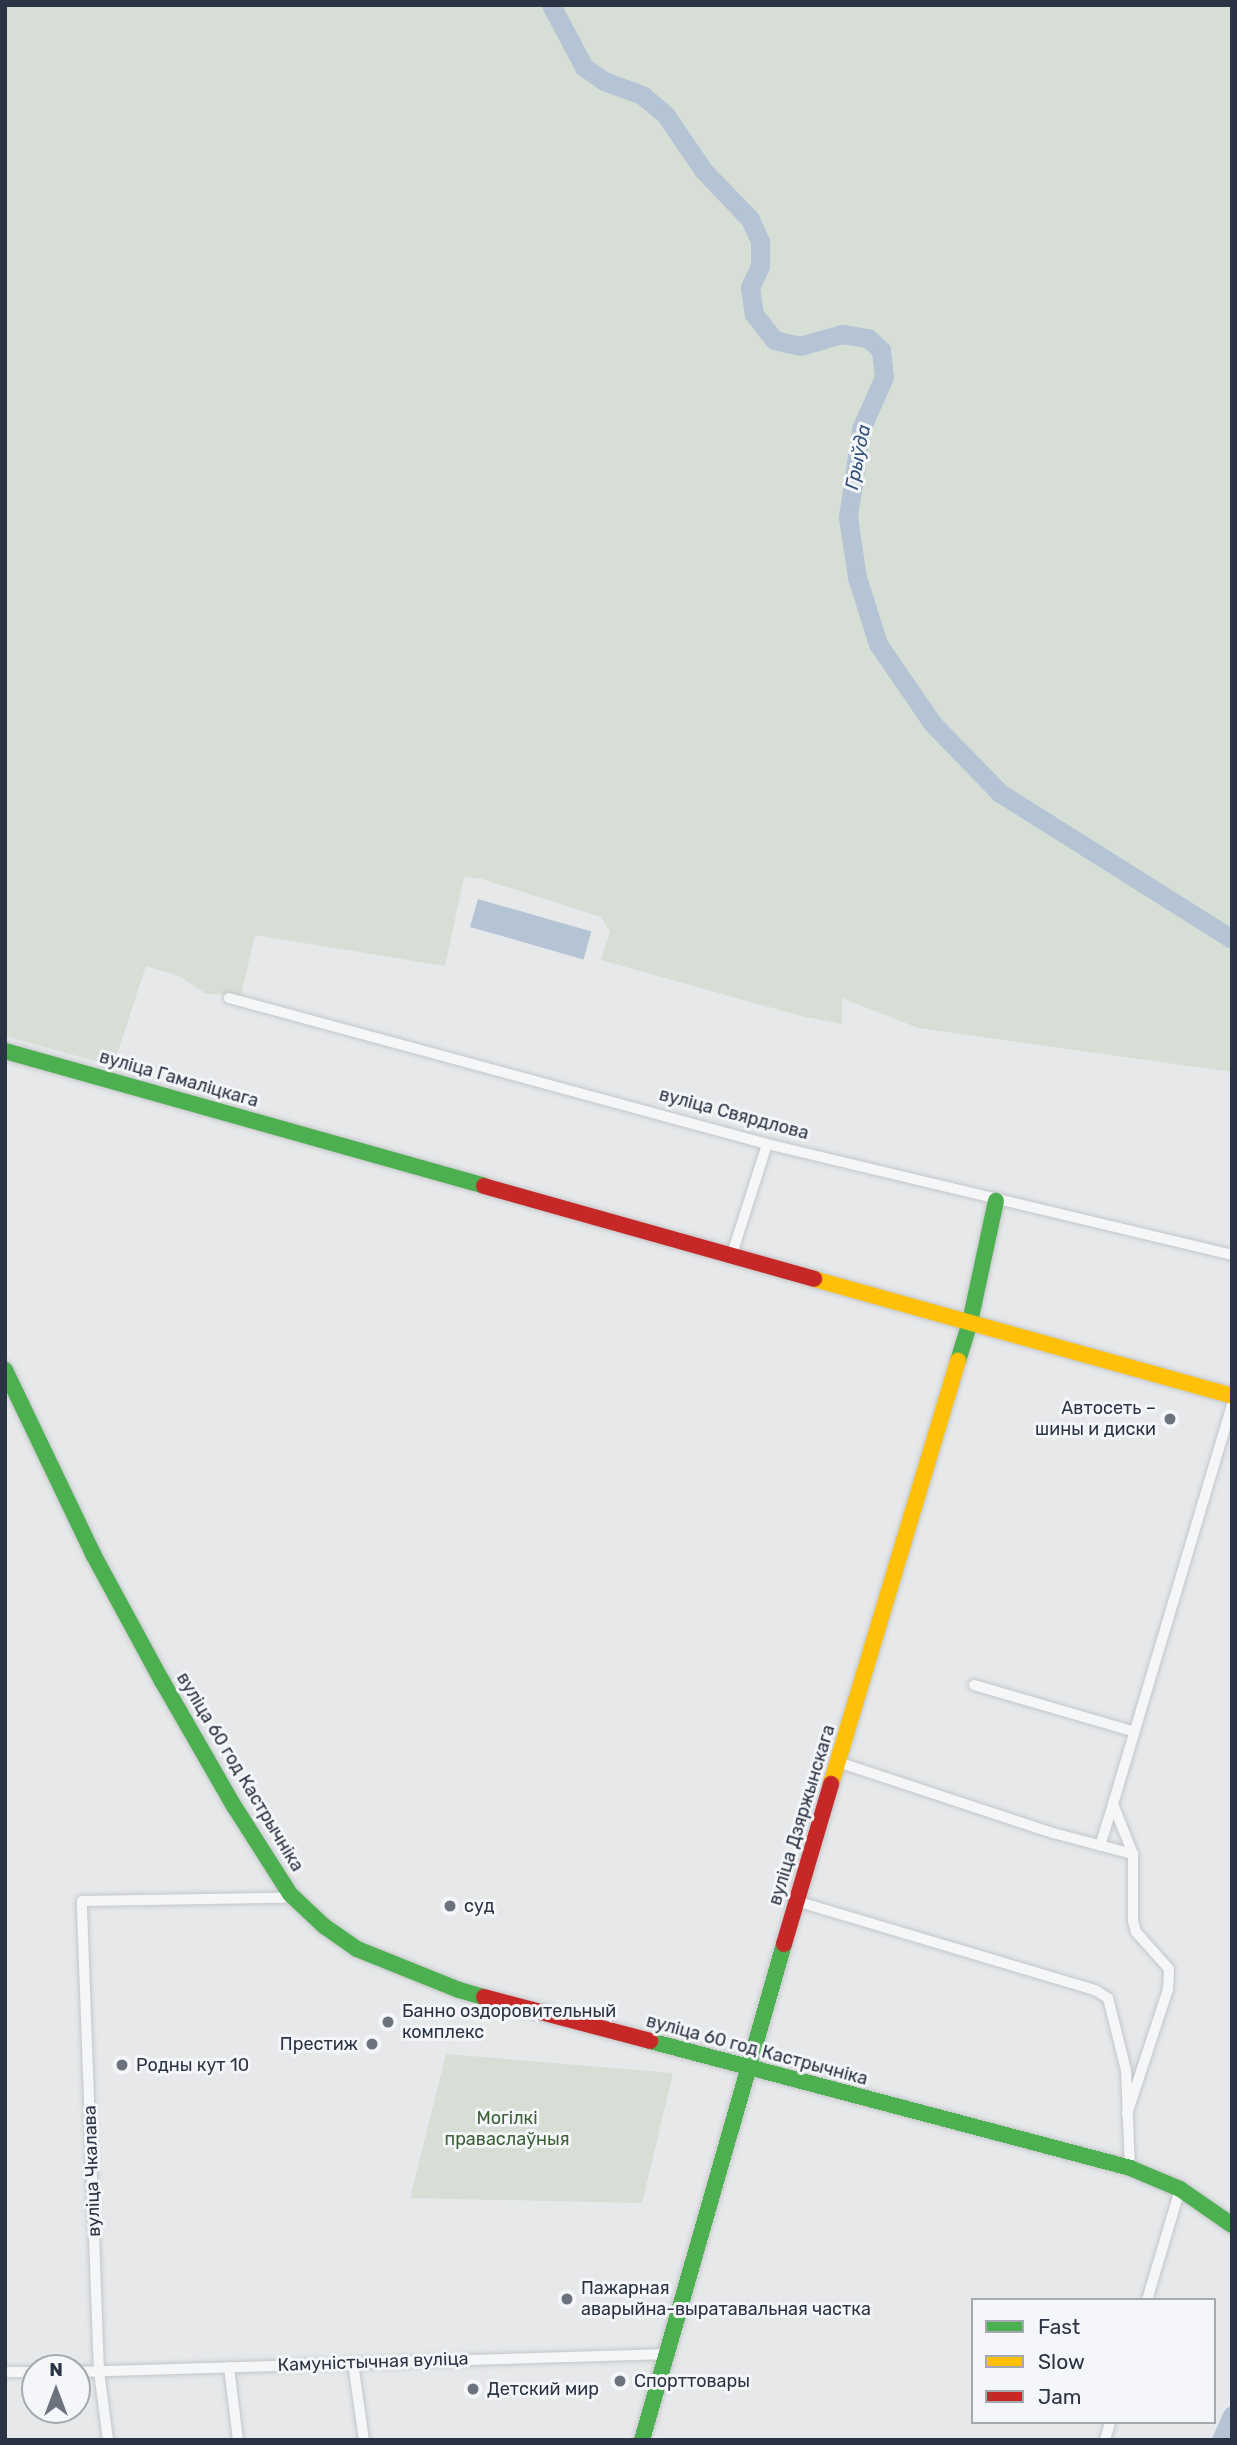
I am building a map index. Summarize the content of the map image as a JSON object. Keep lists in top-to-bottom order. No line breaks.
{"streets":{"street":["вуліца Гамаліцкага","вуліца Свярдлова","вуліца 60 год Кастрычніка","вуліца Дзяржынскага","вуліца Чкалава","Камуністычная вуліца"]},"crossings":[["вуліца Свярдлова","вуліца Дзяржынскага"],["вуліца 60 год Кастрычніка","вуліца Дзяржынскага"],["вуліца 60 год Кастрычніка","вуліца Чкалава"],["вуліца Дзяржынскага","Камуністычная вуліца"],["вуліца Чкалава","Камуністычная вуліца"]],"water":["Грыўда"],"parks":["Могілкі праваслаўныя"],"places":["Автосеть – шины и диски","суд","Банно оздоровительный комплекс","Престиж","Родны кут 10","Пажарная аварыйна-выратавальная частка","Спорттовары","Детский мир"],"legend":["Fast","Slow","Jam"],"north":"top"}
